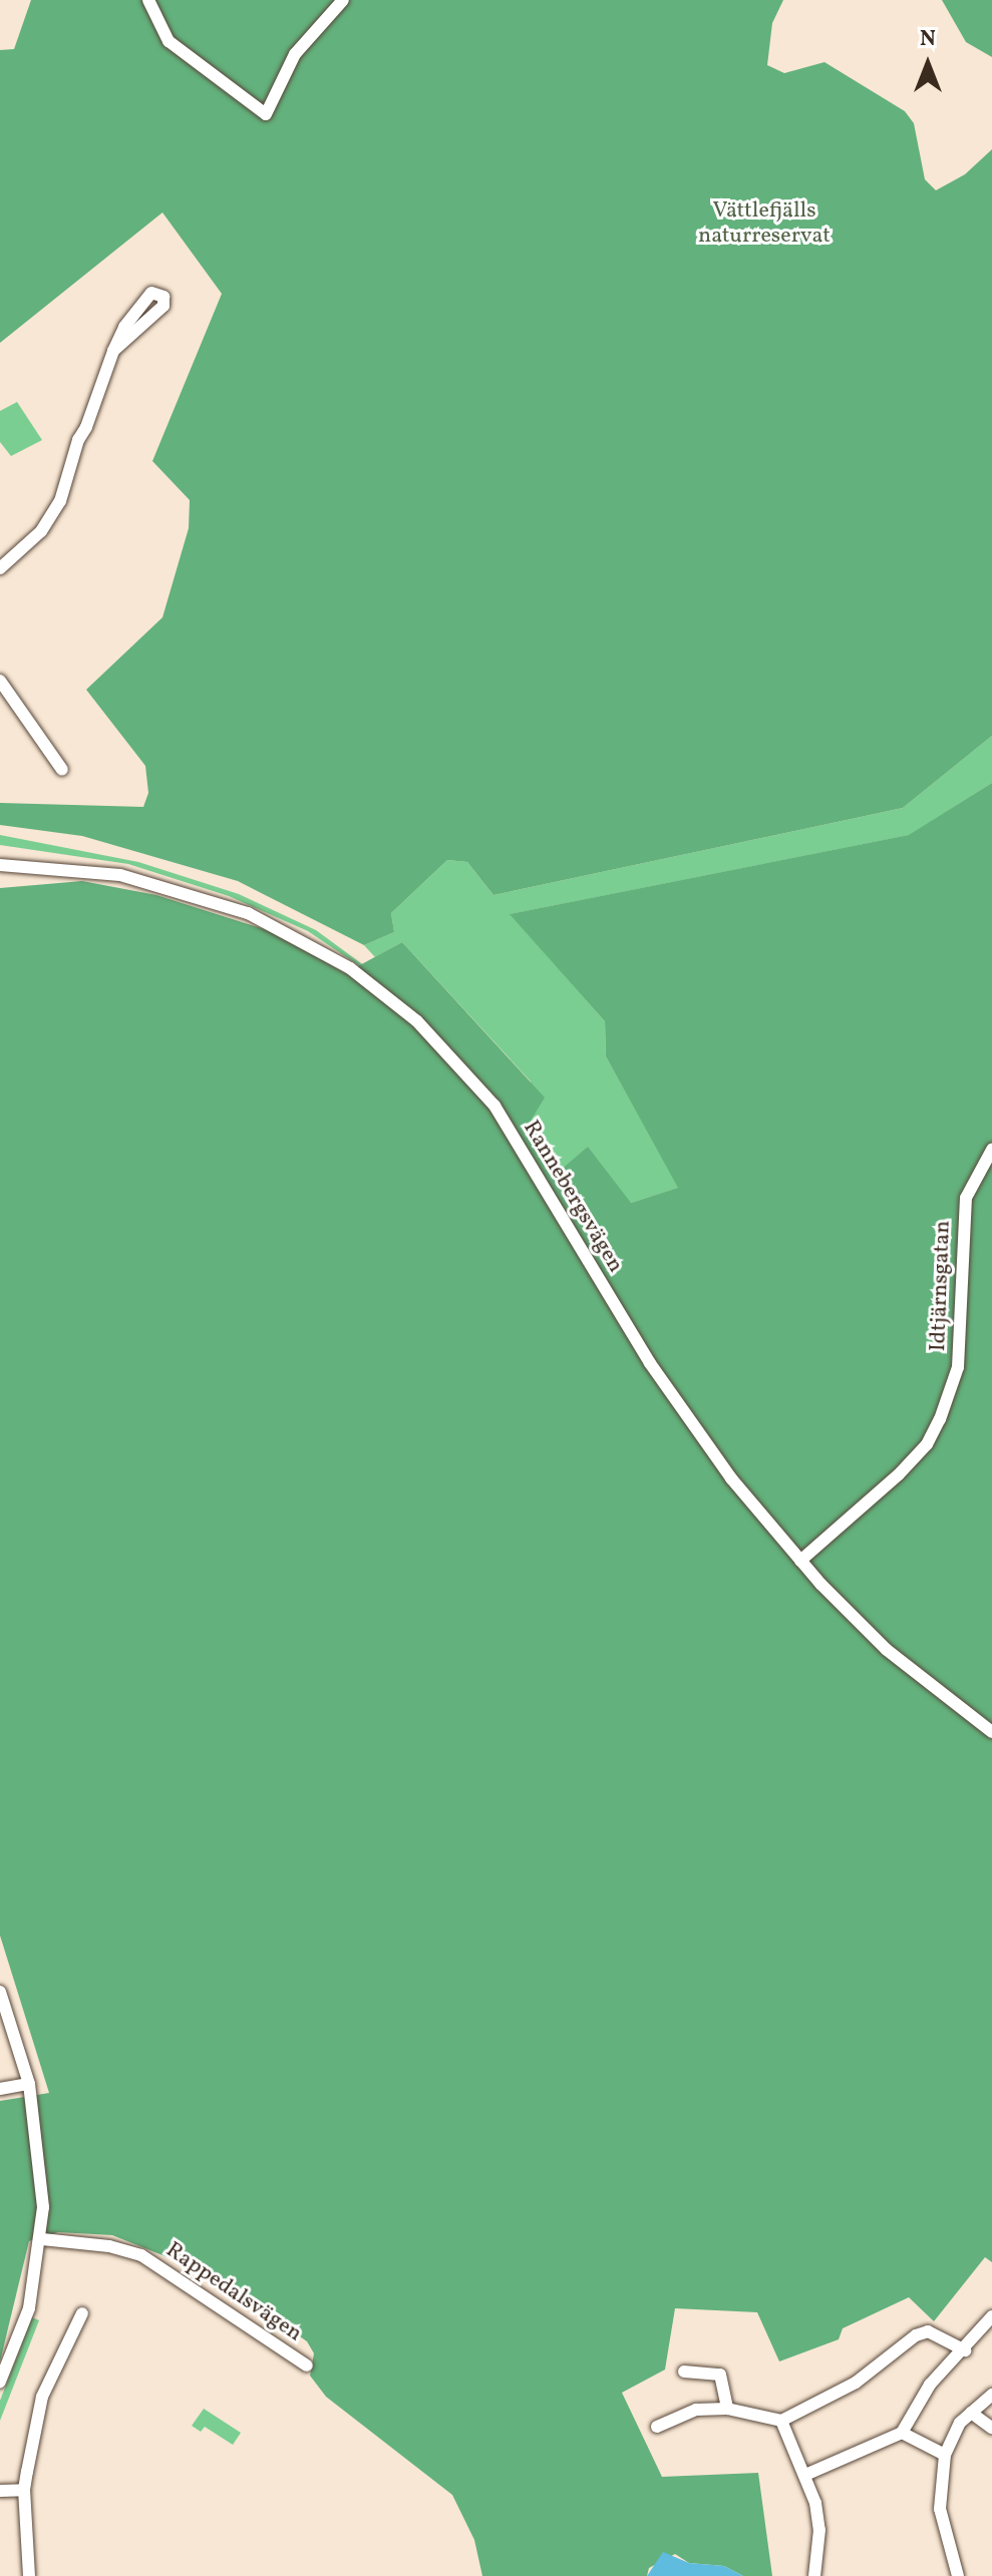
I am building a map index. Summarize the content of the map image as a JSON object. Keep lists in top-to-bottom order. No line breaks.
{"streets":{"street":["Rannebergsvägen","Idtjärnsgatan","Rappedalsvägen"]},"crossings":[["Rannebergsvägen","Idtjärnsgatan"]],"parks":["Vättlefjälls naturreservat"],"north":"top"}
